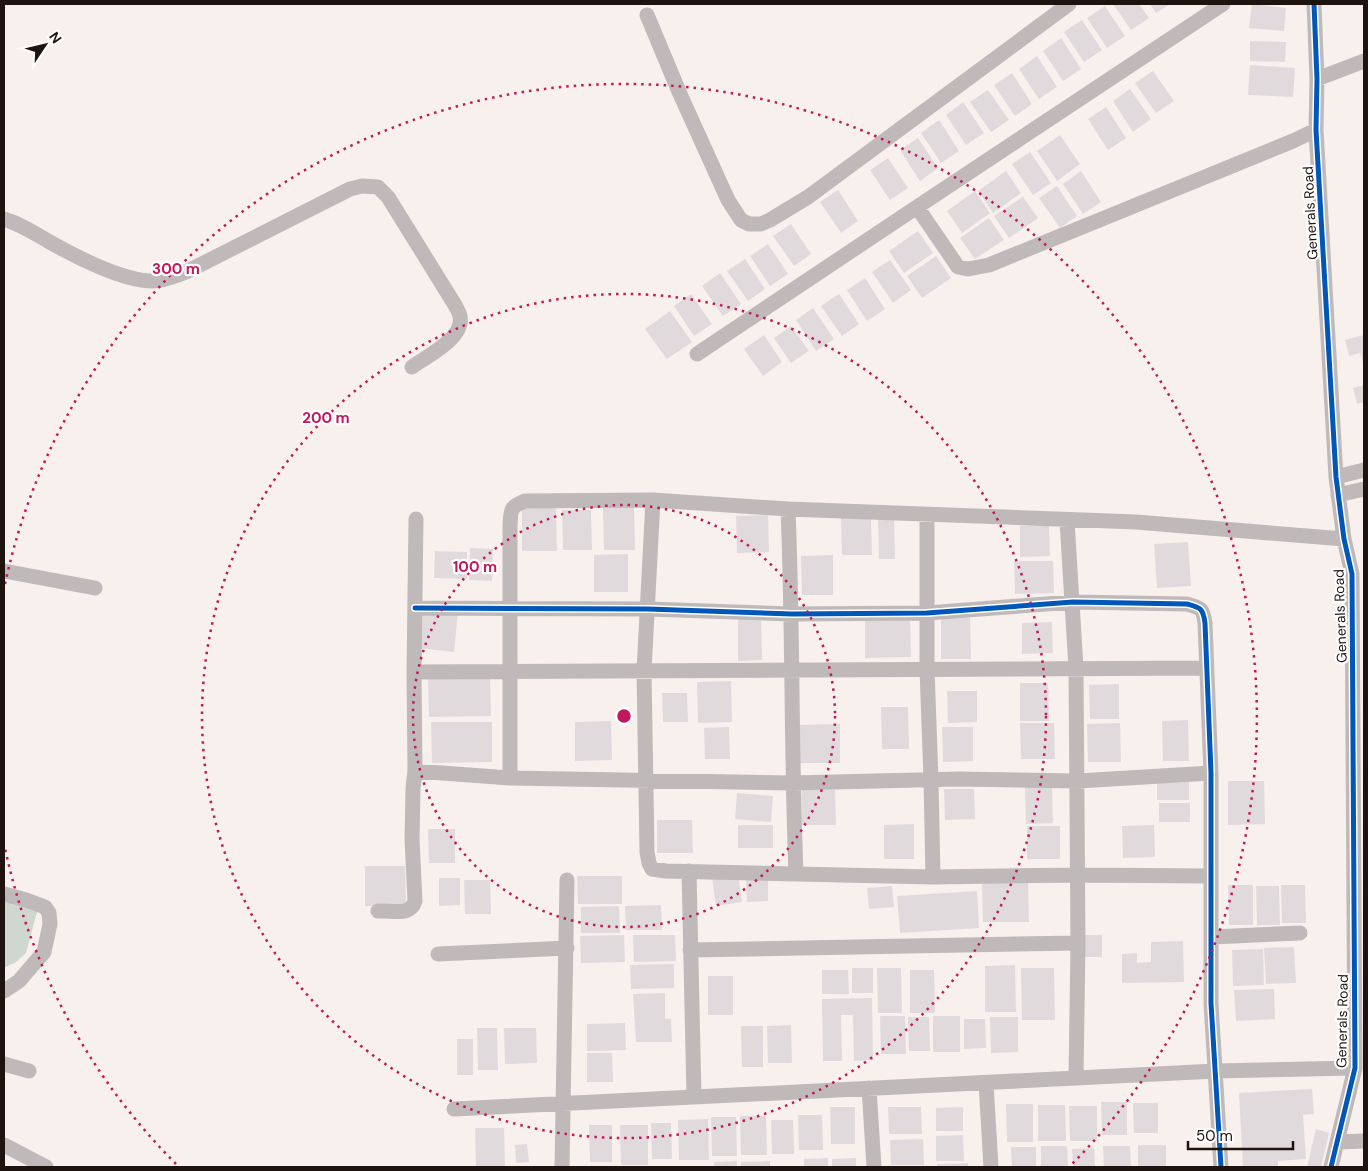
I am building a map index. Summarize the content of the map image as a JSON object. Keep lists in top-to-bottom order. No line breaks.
{"streets":{"street":["Generals Road"]},"scale_bar":"50 m","north":"top right","rings":["300 m","200 m","100 m"]}
